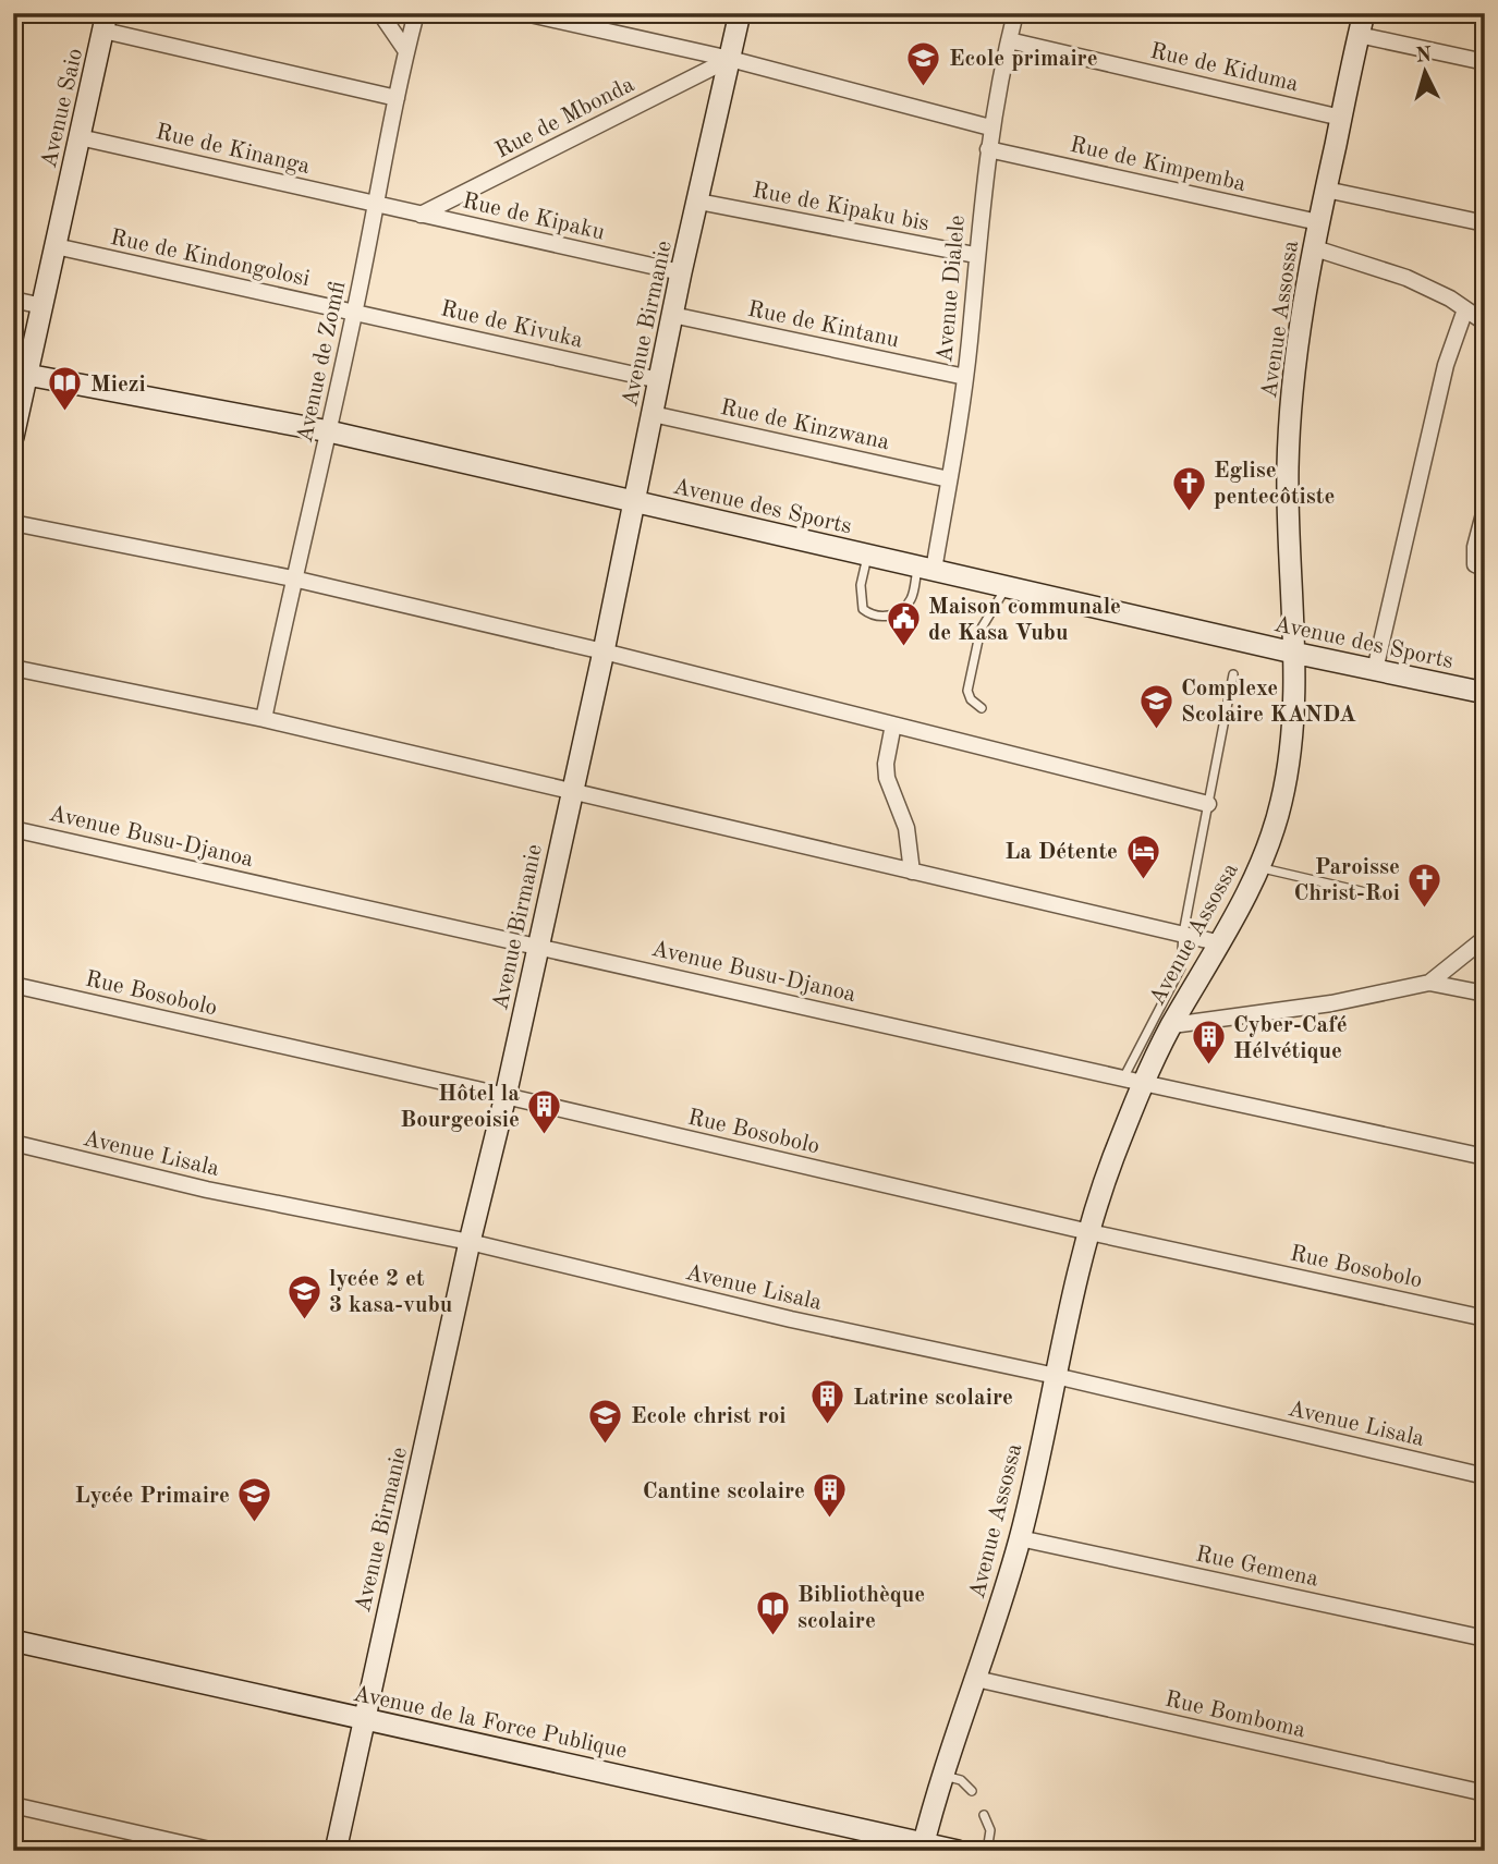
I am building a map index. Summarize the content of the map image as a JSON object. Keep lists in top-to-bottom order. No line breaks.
{"streets":{"street":["Rue de Kiduma","Avenue Saio","Rue de Mbonda","Rue de Kinanga","Rue de Kimpemba","Rue de Kipaku bis","Rue de Kipaku","Rue de Kindongolosi","Avenue Dialele","Avenue Assossa","Rue de Kivuka","Avenue Birmanie","Rue de Kintanu","Avenue de Zomfi","Rue de Kinzwana","Avenue des Sports","Avenue Busu-Djanoa","Rue Bosobolo","Avenue Lisala","Rue Gemena","Rue Bomboma","Avenue de la Force Publique"]},"crossings":[["Rue de Kiduma","Avenue Dialele"],["Rue de Kiduma","Avenue Assossa"],["Avenue Saio","Rue de Kinanga"],["Avenue Saio","Rue de Kindongolosi"],["Avenue Saio","Avenue des Sports"],["Rue de Mbonda","Rue de Kipaku"],["Rue de Mbonda","Avenue Birmanie"],["Rue de Kinanga","Rue de Kipaku"],["Rue de Kinanga","Avenue de Zomfi"],["Rue de Kimpemba","Avenue Dialele"],["Rue de Kimpemba","Avenue Assossa"],["Rue de Kipaku bis","Avenue Dialele"],["Rue de Kipaku bis","Avenue Birmanie"],["Rue de Kipaku","Avenue Birmanie"],["Rue de Kipaku","Avenue de Zomfi"],["Rue de Kindongolosi","Rue de Kivuka"],["Rue de Kindongolosi","Avenue de Zomfi"],["Avenue Dialele","Rue de Kintanu"],["Avenue Dialele","Rue de Kinzwana"],["Avenue Dialele","Avenue des Sports"],["Avenue Assossa","Avenue des Sports"],["Avenue Assossa","Avenue Busu-Djanoa"],["Avenue Assossa","Rue Bosobolo"],["Avenue Assossa","Avenue Lisala"],["Avenue Assossa","Rue Gemena"],["Avenue Assossa","Rue Bomboma"],["Avenue Assossa","Avenue de la Force Publique"],["Rue de Kivuka","Avenue Birmanie"],["Rue de Kivuka","Avenue de Zomfi"],["Avenue Birmanie","Rue de Kintanu"],["Avenue Birmanie","Rue de Kinzwana"],["Avenue Birmanie","Avenue des Sports"],["Avenue Birmanie","Avenue Busu-Djanoa"],["Avenue Birmanie","Rue Bosobolo"],["Avenue Birmanie","Avenue Lisala"],["Avenue Birmanie","Avenue de la Force Publique"],["Avenue de Zomfi","Avenue des Sports"]],"places":{"school or university":["Ecole primaire","Complexe Scolaire KANDA","lycée 2 et 3 kasa-vubu","Ecole christ roi","Lycée Primaire"],"library":["Miezi","Bibliothèque scolaire"],"church":["Eglise pentecôtiste","Paroisse Christ-Roi"],"public building":["Maison communale de Kasa Vubu"],"hotel":["La Détente"],"building":["Cyber-Café Hélvétique","Hôtel la Bourgeoisie","Latrine scolaire","Cantine scolaire"]},"north":"top"}
